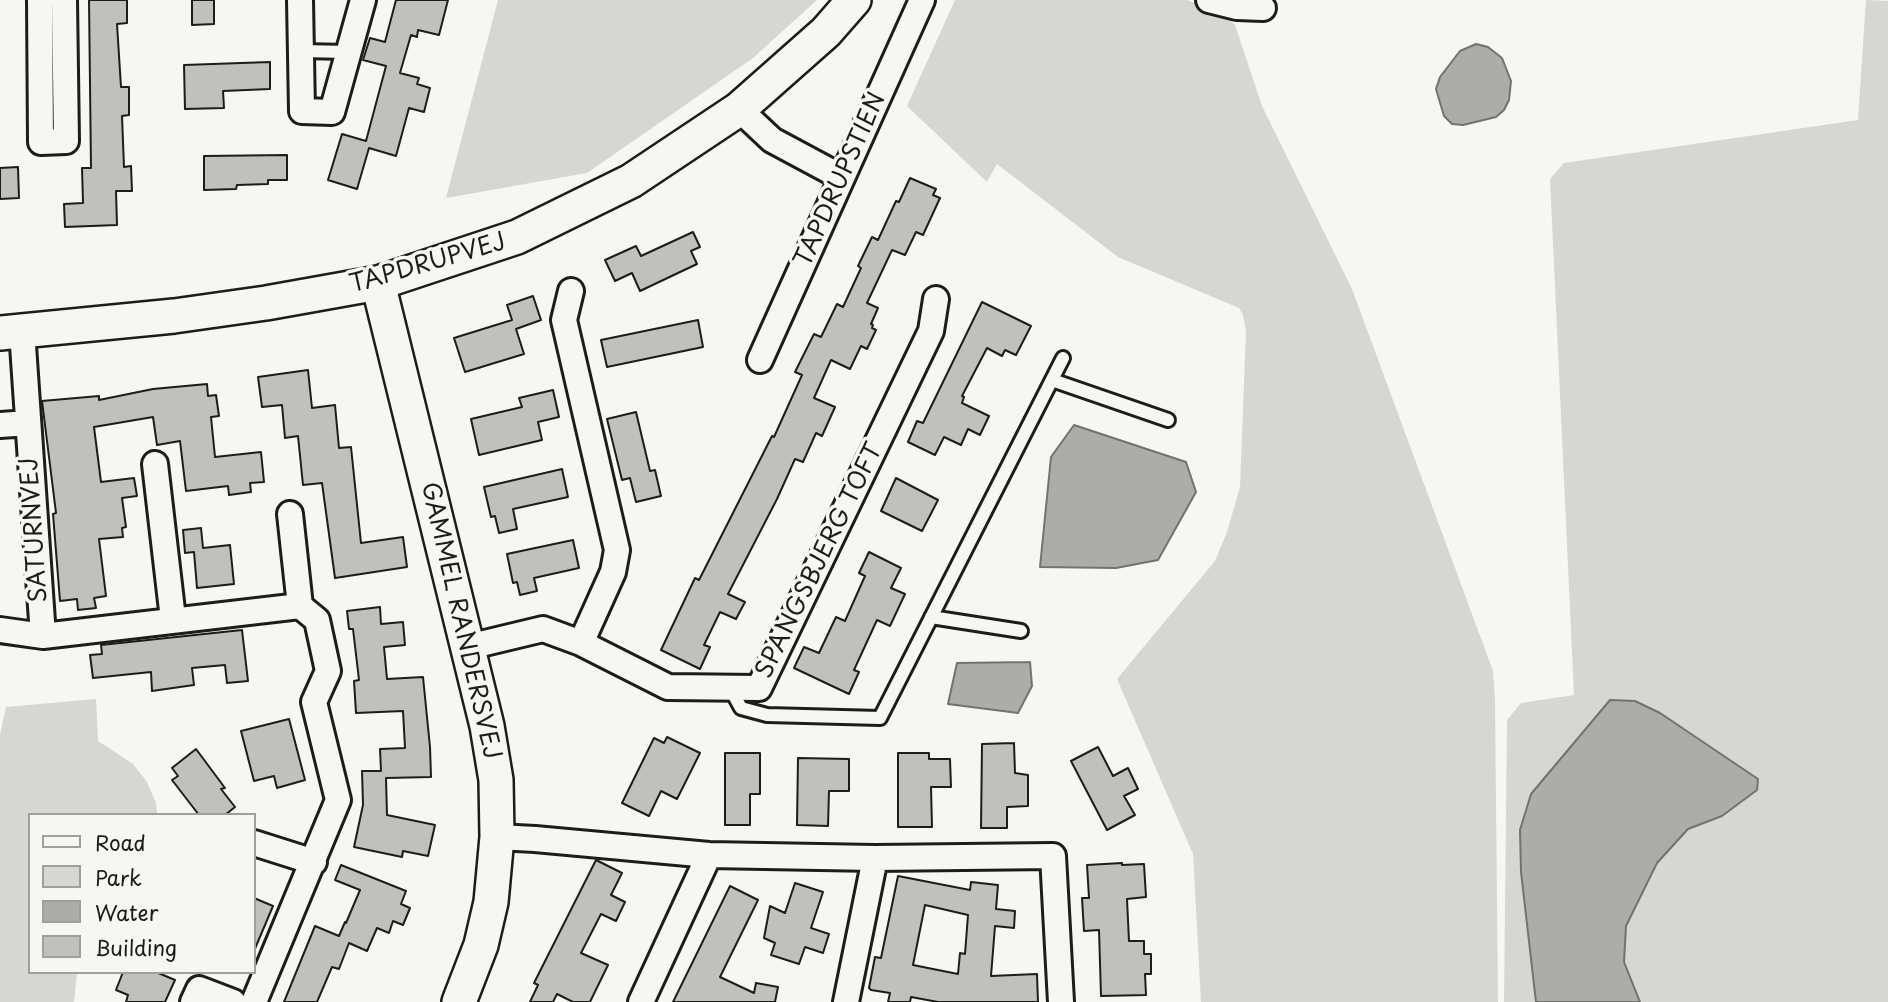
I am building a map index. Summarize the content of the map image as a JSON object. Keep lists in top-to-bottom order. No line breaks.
{"streets":{"street":["TAPDRUPSTIEN","TAPDRUPVEJ","SATURNVEJ","SPANGSBJERG TOFT","GAMMEL RANDERSVEJ"]},"crossings":[["TAPDRUPVEJ","SATURNVEJ"],["TAPDRUPVEJ","GAMMEL RANDERSVEJ"],["SPANGSBJERG TOFT","GAMMEL RANDERSVEJ"]],"legend":["Road","Park","Water","Building"]}
